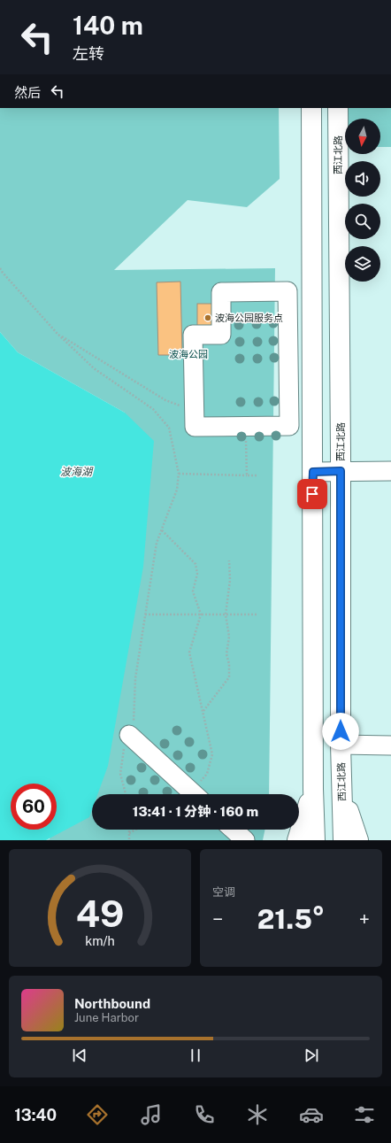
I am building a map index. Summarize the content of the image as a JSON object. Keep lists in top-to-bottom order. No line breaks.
{"streets":{"main road":["西江北路"]},"water":["波海湖"],"parks":["波海公园"],"places":["波海公园服务点"],"north":"bottom","page":{"turn":["140 m","左转"],"then":"然后","limit":"60","trip":"13:41 · 1 分钟 · 160 m","tile":"空调","heat":["−","21.5°","+"],"song":["Northbound","June Harbor"],"tabs":"13:40","gauge":["49","km/h"]}}
